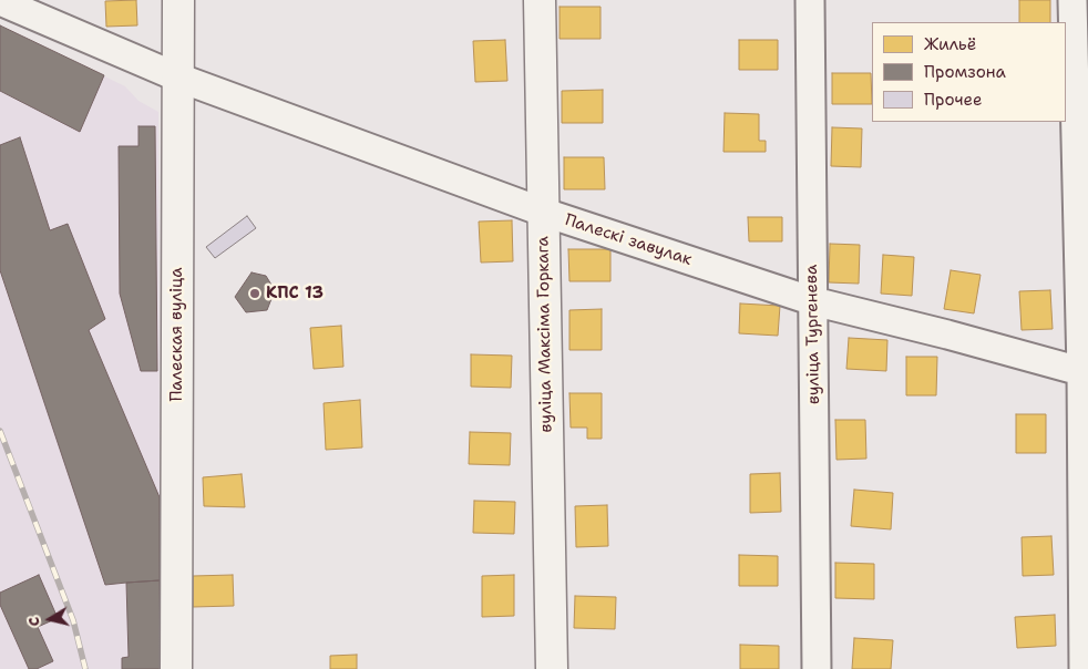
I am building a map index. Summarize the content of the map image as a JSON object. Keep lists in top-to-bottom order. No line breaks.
{"streets":{"main road":["Палеская вуліца","вуліца Максіма Горкага"],"street":["Палескі завулак","вуліца Тургенева"]},"crossings":[["Палескі завулак","Палеская вуліца"],["Палескі завулак","вуліца Максіма Горкага"],["Палескі завулак","вуліца Тургенева"]],"places":["КПС 13"],"legend":["Жильё","Промзона","Прочее"],"north":"left"}
